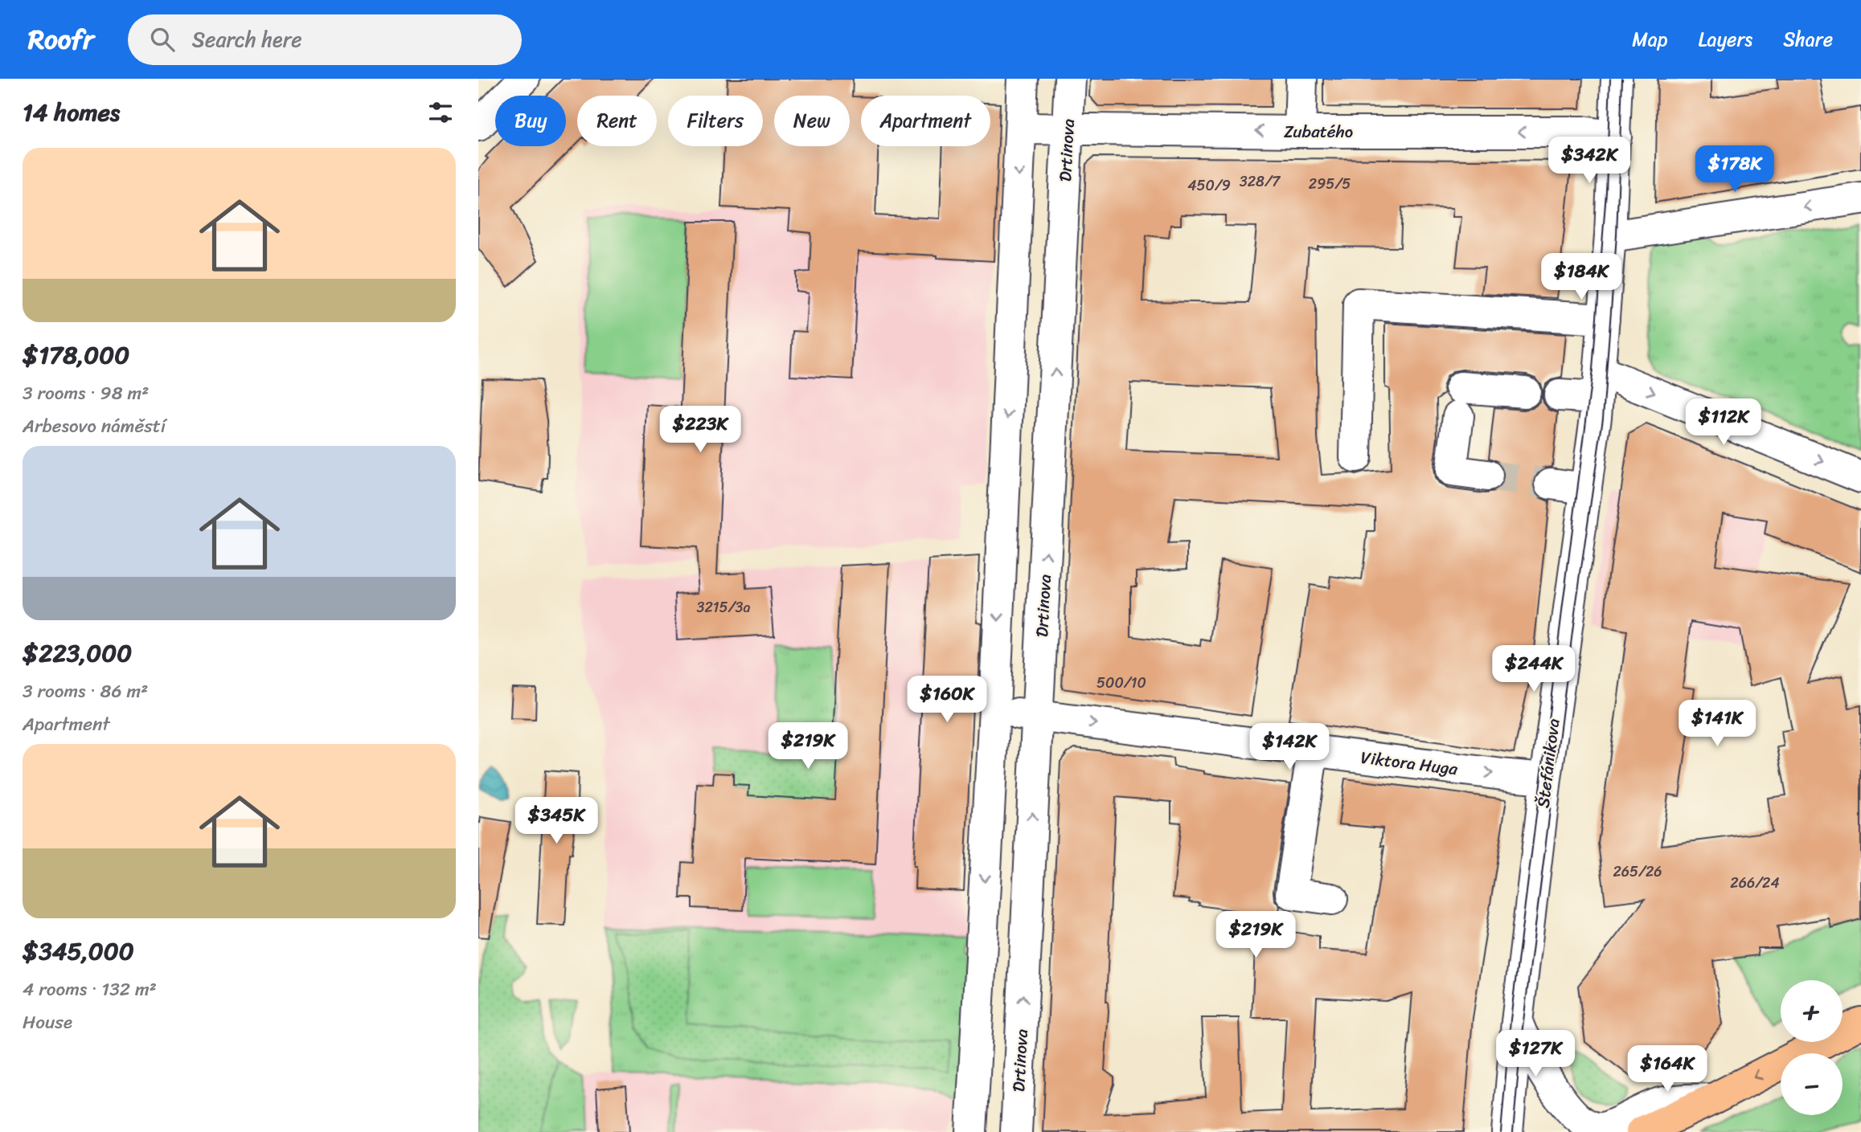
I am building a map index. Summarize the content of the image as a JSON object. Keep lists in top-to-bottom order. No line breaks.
{"streets":{"street":["Zubatého","Drtinova","Viktora Huga","Štefánikova"]},"crossings":[["Zubatého","Drtinova"],["Drtinova","Viktora Huga"],["Viktora Huga","Štefánikova"]],"one_way":["Zubatého","Viktora Huga"],"house_numbers":["328/7","295/5","450/9","3215/3a","500/10","265/26","266/24"],"page":{"header":"Roofr","search":"Search here","nav":["Map","Layers","Share"],"heading":"14 homes","chip":["Buy","Rent","Filters","New","Apartment"],"price":["$342K","$178K","$184K","$112K","$223K","$244K","$160K","$141K","$219K","$142K","$345K","$219K","$127K","$164K"],"list":[{"name":"$178,000","note":"3 rooms · 98 m² · Arbesovo náměstí"},{"name":"$223,000","note":"3 rooms · 86 m² · Apartment"},{"name":"$345,000","note":"4 rooms · 132 m² · House"}],"map_buttons":["+","−"]}}
